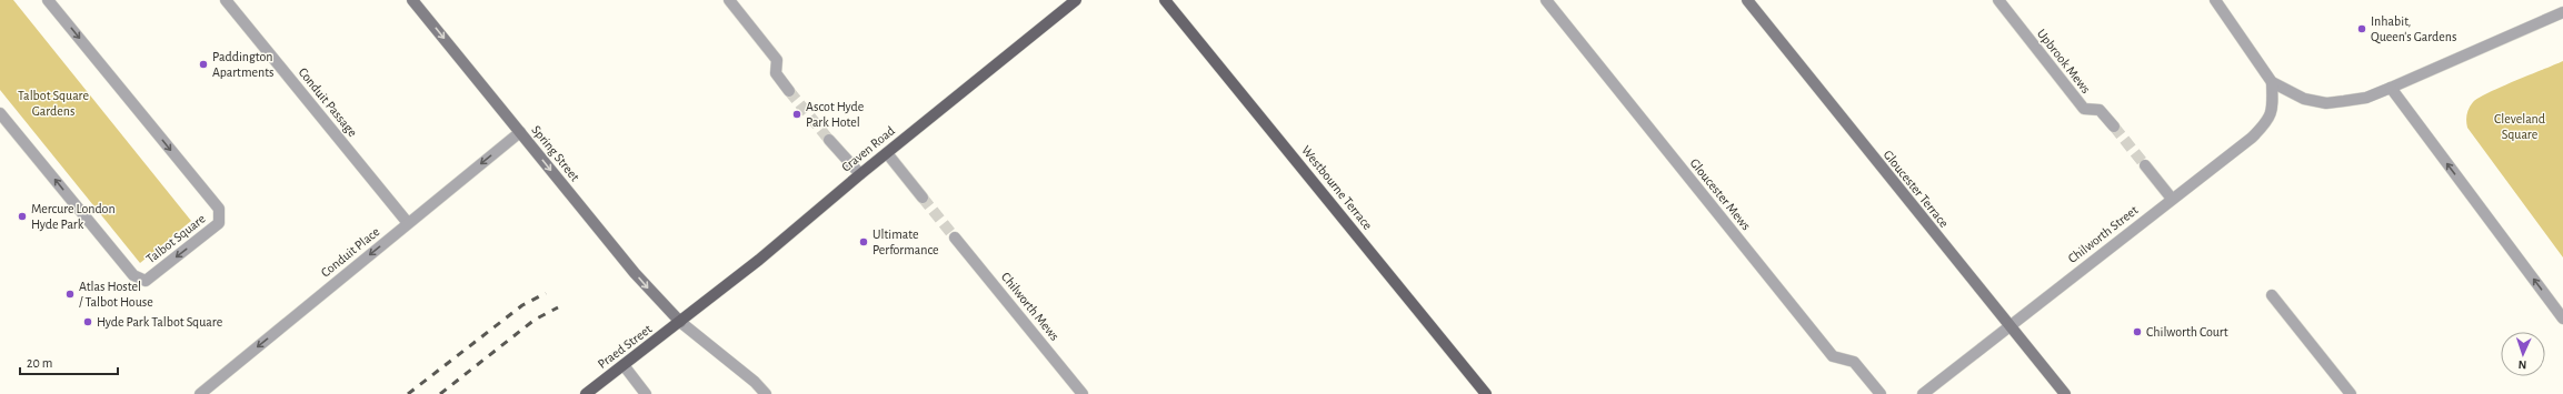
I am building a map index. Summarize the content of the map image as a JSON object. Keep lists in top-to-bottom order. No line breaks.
{"streets":{"main road":["Craven Road","Westbourne Terrace","Praed Street"],"street":["Upbrook Mews","Conduit Passage","Spring Street","Gloucester Terrace","Gloucester Mews","Chilworth Street","Talbot Square","Conduit Place","Chilworth Mews"]},"crossings":[["Conduit Passage","Conduit Place"],["Craven Road","Spring Street"],["Craven Road","Praed Street"],["Spring Street","Conduit Place"],["Spring Street","Praed Street"],["Gloucester Terrace","Chilworth Street"]],"one_way":["Spring Street","Conduit Place"],"parks":["Talbot Square Gardens","Cleveland Square"],"places":["Inhabit, Queen's Gardens","Paddington Apartments","Ascot Hyde Park Hotel","Mercure London Hyde Park","Ultimate Performance","Atlas Hostel / Talbot House","Hyde Park Talbot Square","Chilworth Court"],"scale_bar":"20 m","north":"bottom"}
